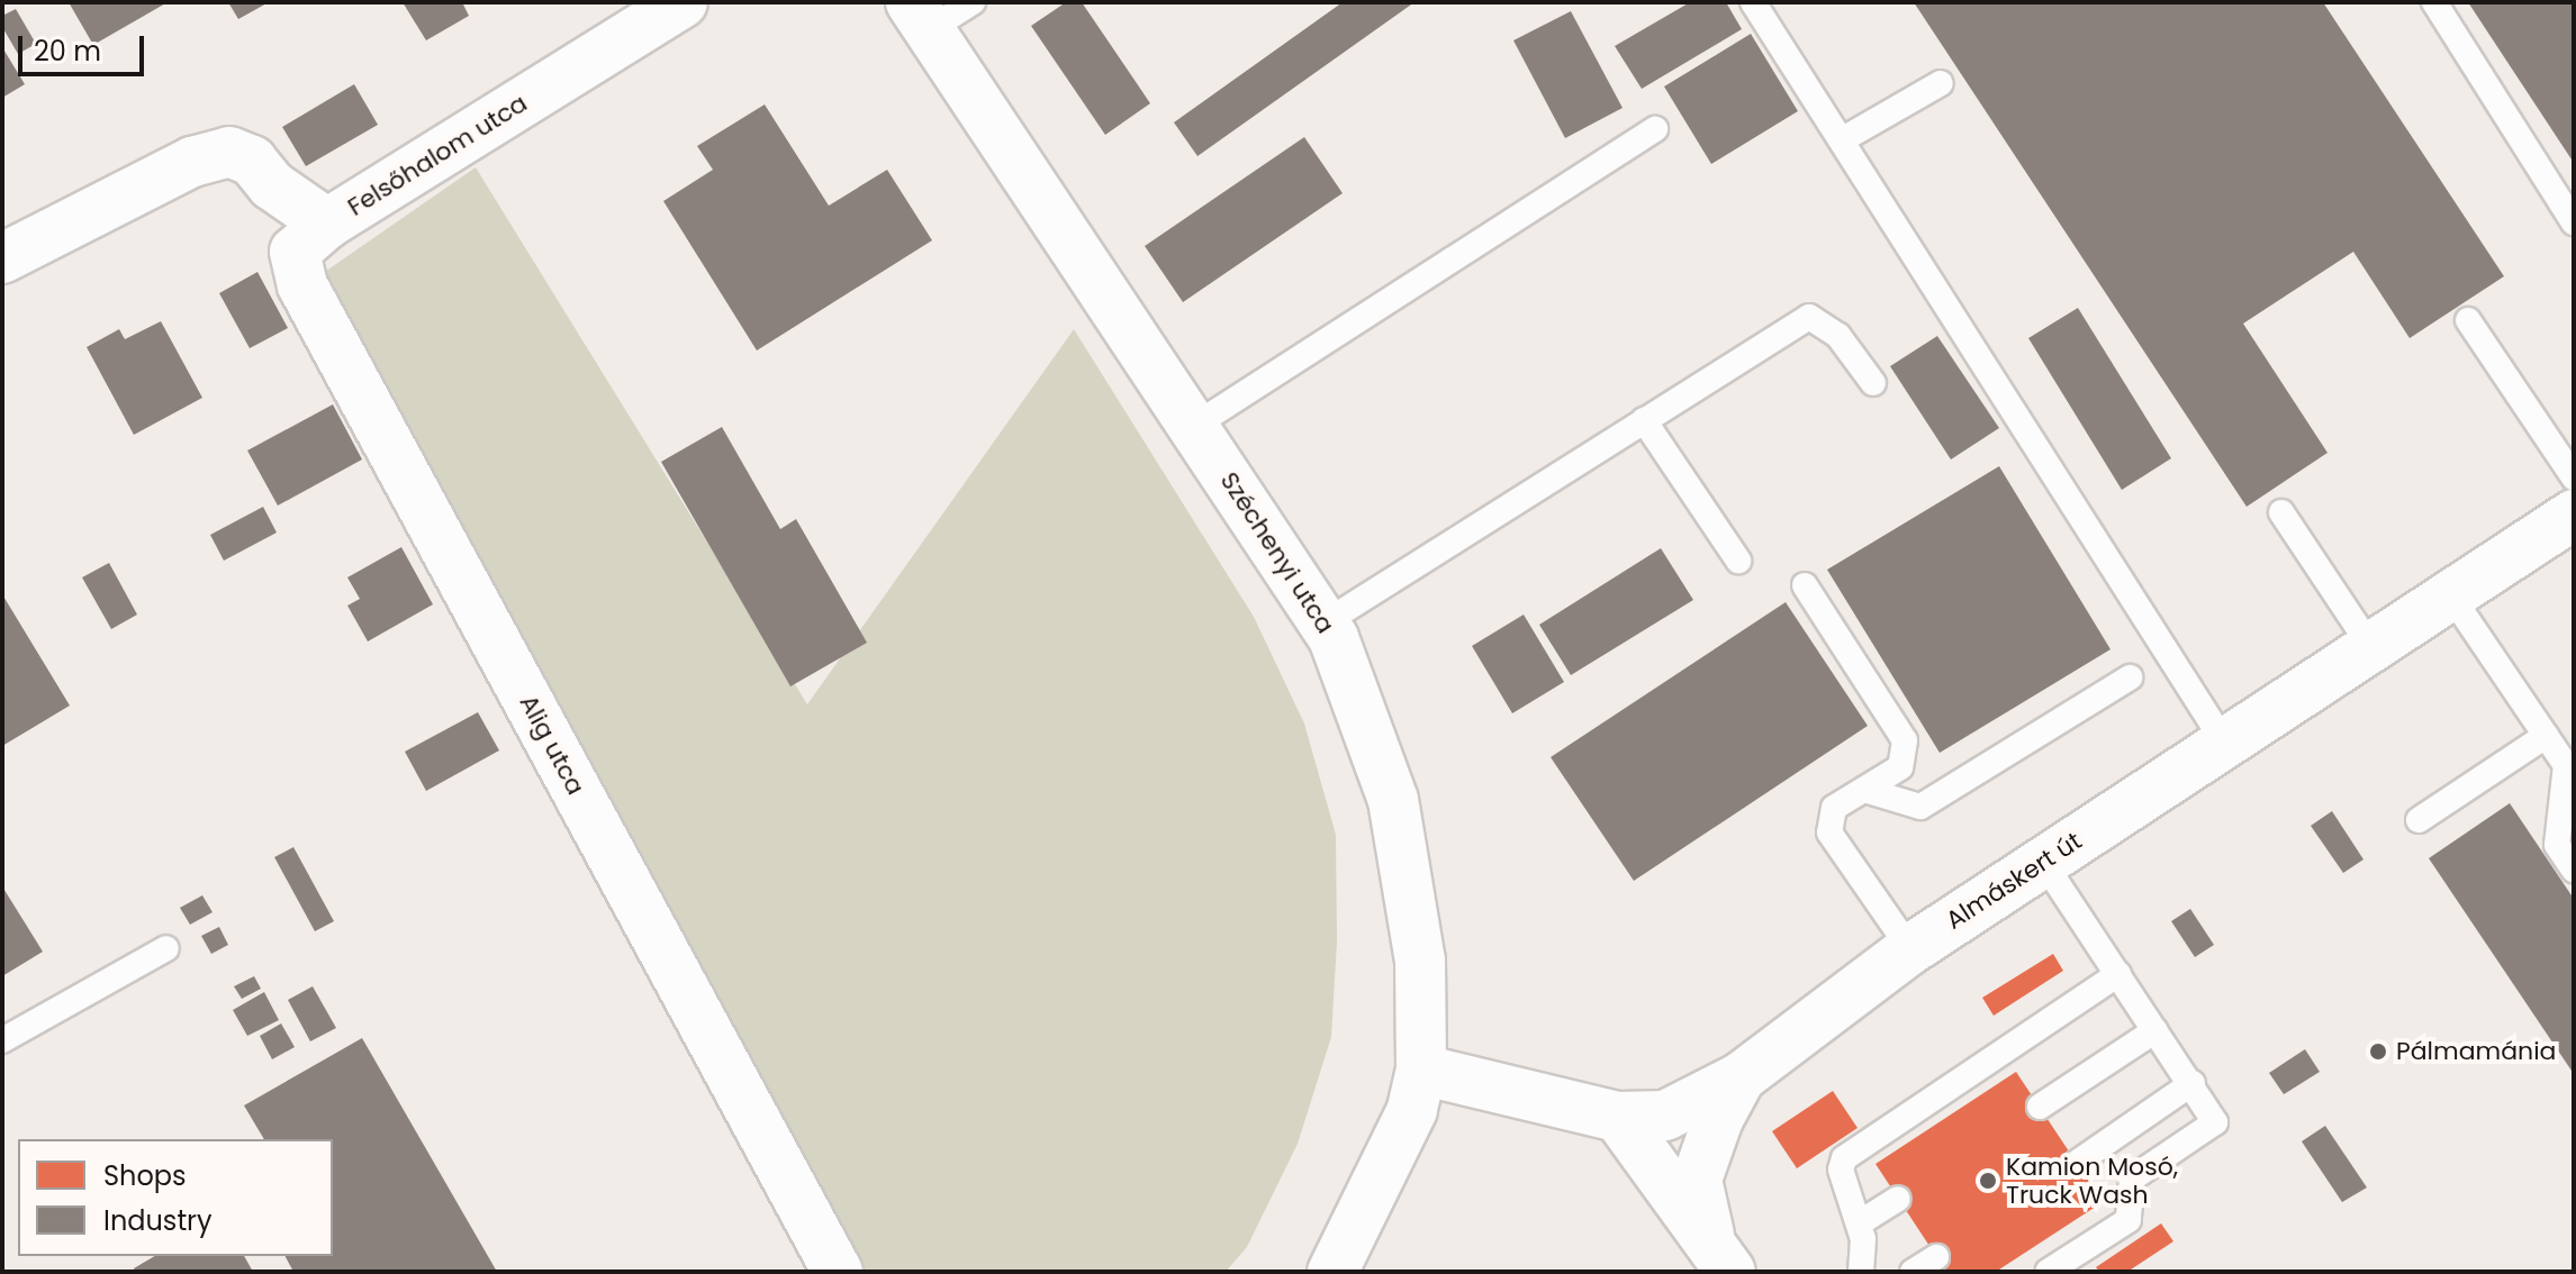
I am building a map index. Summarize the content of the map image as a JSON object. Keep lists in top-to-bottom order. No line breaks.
{"streets":{"street":["Felsőhalom utca","Széchenyi utca","Alig utca","Almáskert út"]},"crossings":[["Felsőhalom utca","Alig utca"],["Széchenyi utca","Almáskert út"]],"places":["Pálmamánia","Kamion Mosó, Truck Wash"],"legend":["Shops","Industry"],"scale_bar":"20 m"}
